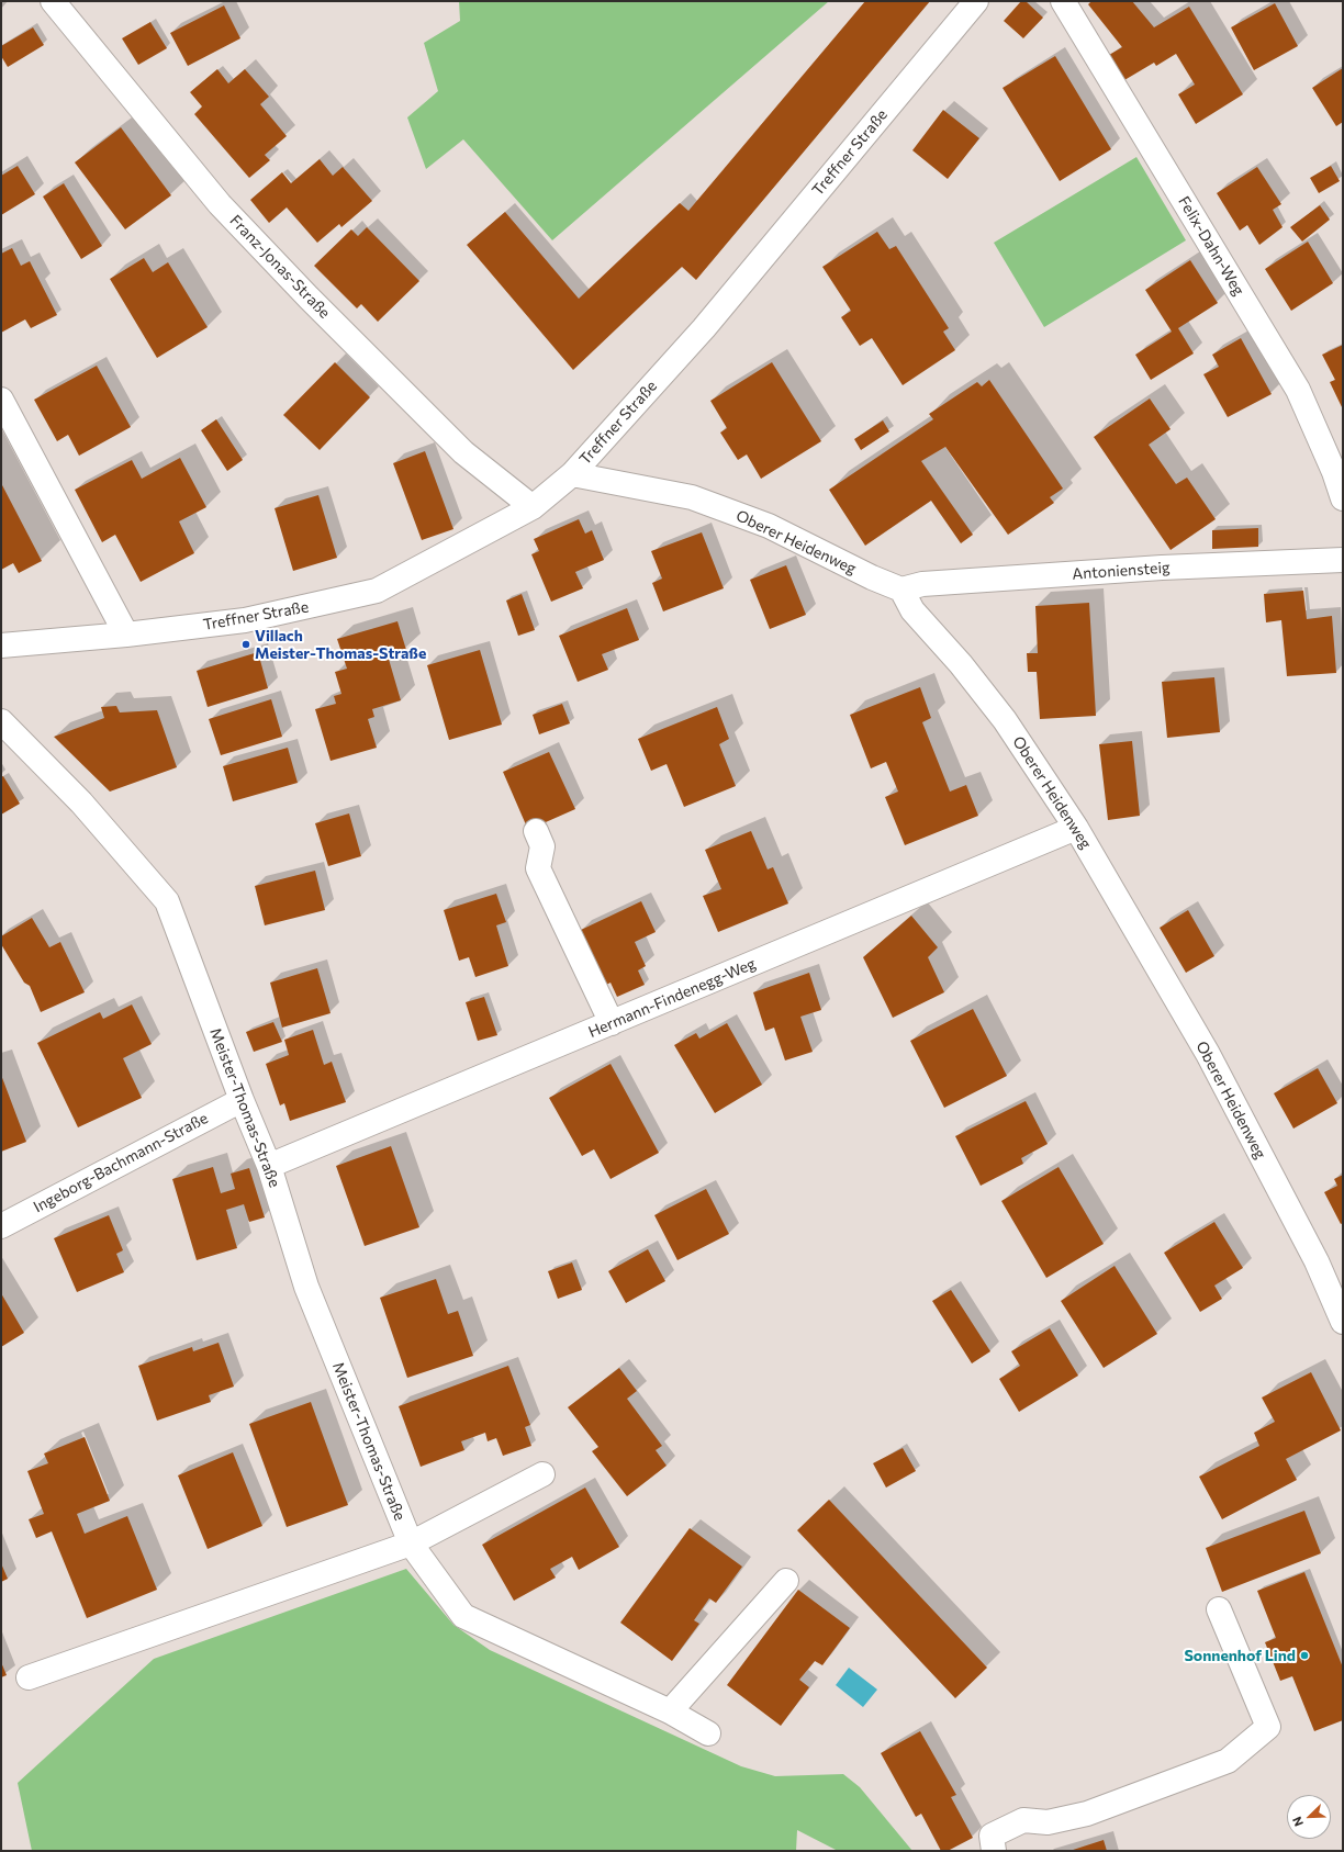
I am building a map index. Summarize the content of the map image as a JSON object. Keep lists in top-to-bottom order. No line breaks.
{"streets":{"street":["Treffner Straße","Felix-Dahn-Weg","Franz-Jonas-Straße","Oberer Heidenweg","Antoniensteig","Hermann-Findenegg-Weg","Meister-Thomas-Straße","Ingeborg-Bachmann-Straße"]},"crossings":[["Treffner Straße","Franz-Jonas-Straße"],["Treffner Straße","Oberer Heidenweg"],["Oberer Heidenweg","Antoniensteig"],["Oberer Heidenweg","Hermann-Findenegg-Weg"],["Hermann-Findenegg-Weg","Meister-Thomas-Straße"],["Meister-Thomas-Straße","Ingeborg-Bachmann-Straße"]],"places":["Villach Meister-Thomas-Straße","Sonnenhof Lind"],"north":"bottom left"}
